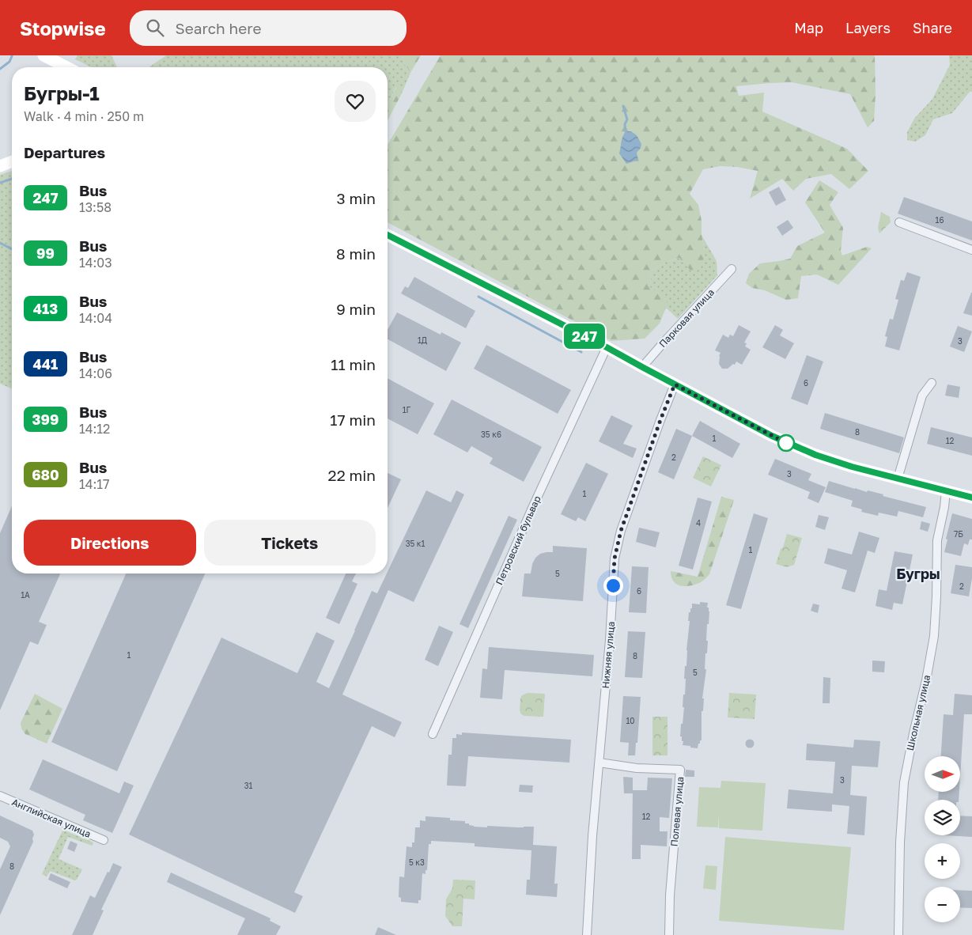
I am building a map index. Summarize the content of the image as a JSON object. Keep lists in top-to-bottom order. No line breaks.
{"streets":{"street":["Парковая улица","Петровский бульвар","Нижняя улица","Школьная улица","Полевая улица","Английская улица"]},"crossings":[["Нижняя улица","Полевая улица"]],"districts":["Бугры"],"lines":["bus line 247"],"house_numbers":["16","1Д","3","6","1Г","8","35 к6","1","12","2","3","1","4","7Б","35 к1","1","5","2","6","1А","1","8","5","10","3","31","12","5 к3","8"],"north":"right","page":{"header":"Stopwise","search":"Search here","nav":["Map","Layers","Share"],"on_map":"247","heading":[["Бугры-1","Walk · 4 min · 250 m"],"Departures"],"list":[{"mark":"247","name":"Bus","note":"13:58","value":"3 min"},{"mark":"99","name":"Bus","note":"14:03","value":"8 min"},{"mark":"413","name":"Bus","note":"14:04","value":"9 min"},{"mark":"441","name":"Bus","note":"14:06","value":"11 min"},{"mark":"399","name":"Bus","note":"14:12","value":"17 min"},{"mark":"680","name":"Bus","note":"14:17","value":"22 min"}],"buttons":["Directions","Tickets"],"map_buttons":["+","−"]}}
